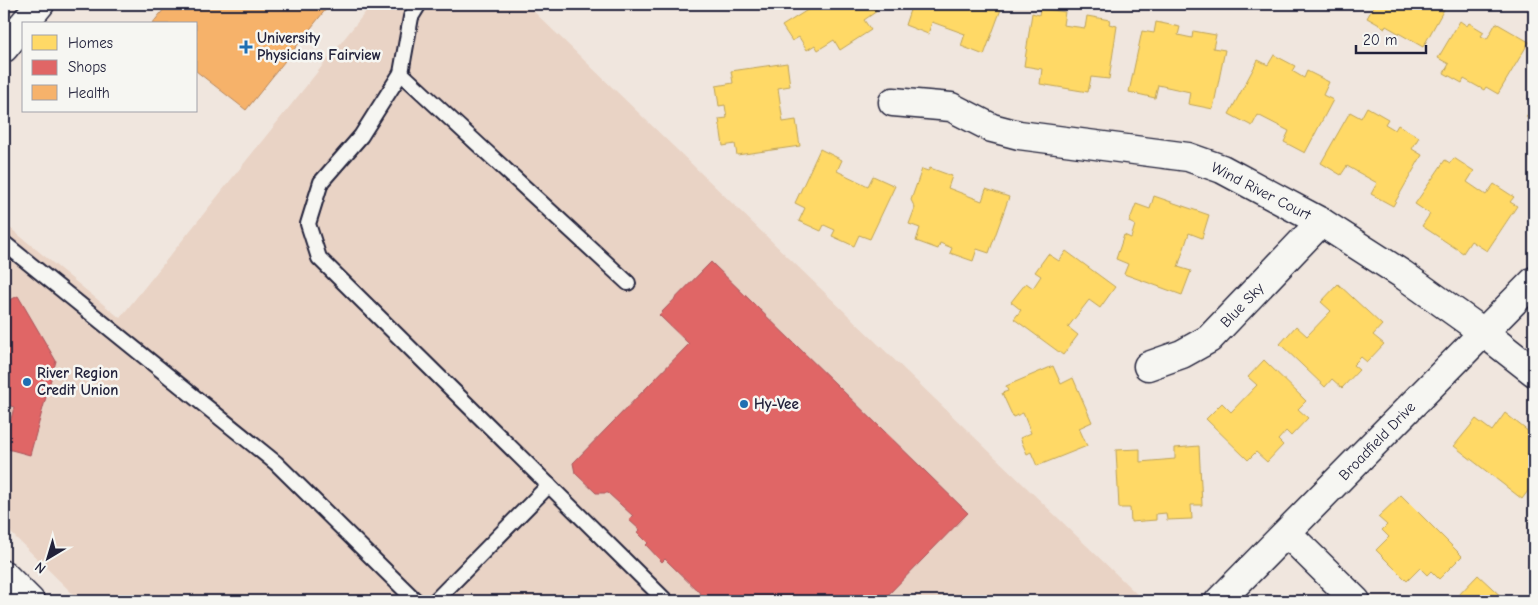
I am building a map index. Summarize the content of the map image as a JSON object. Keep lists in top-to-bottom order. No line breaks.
{"streets":{"street":["Wind River Court","Blue Sky","Broadfield Drive"]},"crossings":[["Wind River Court","Blue Sky"],["Wind River Court","Broadfield Drive"]],"places":{"health":["University Physicians Fairview"],"other":["River Region Credit Union","Hy-Vee"]},"legend":["Homes","Shops","Health"],"scale_bar":"20 m","north":"bottom left"}
